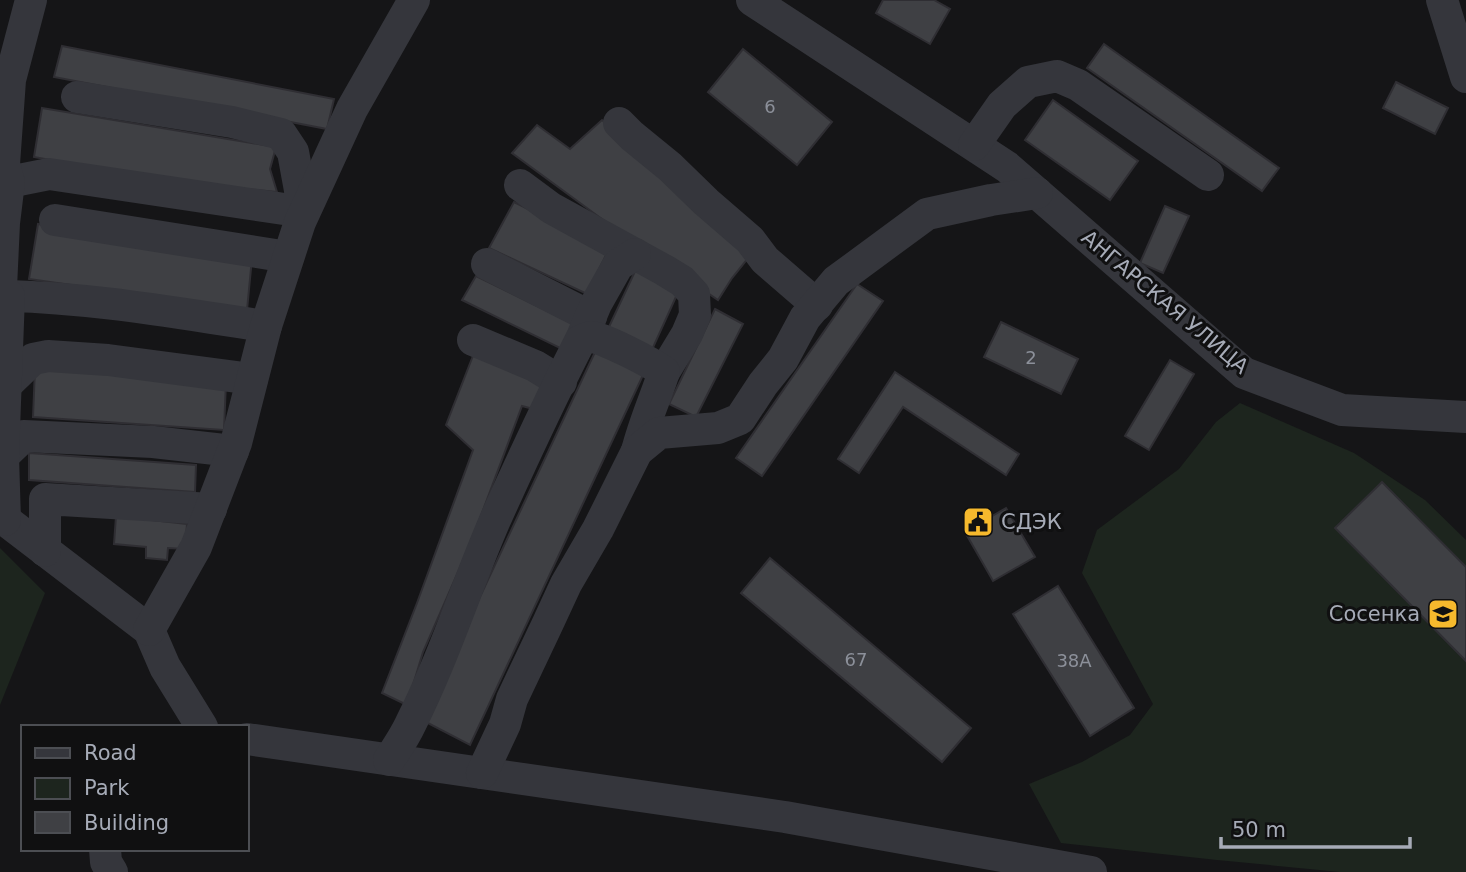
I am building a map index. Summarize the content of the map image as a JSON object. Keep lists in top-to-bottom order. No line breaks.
{"streets":{"street":["АНГАРСКАЯ УЛИЦА"]},"places":{"public building":["СДЭК"],"school or university":["Сосенка"]},"house_numbers":["6","2","67","38А"],"legend":["Road","Park","Building"],"scale_bar":"50 m"}
